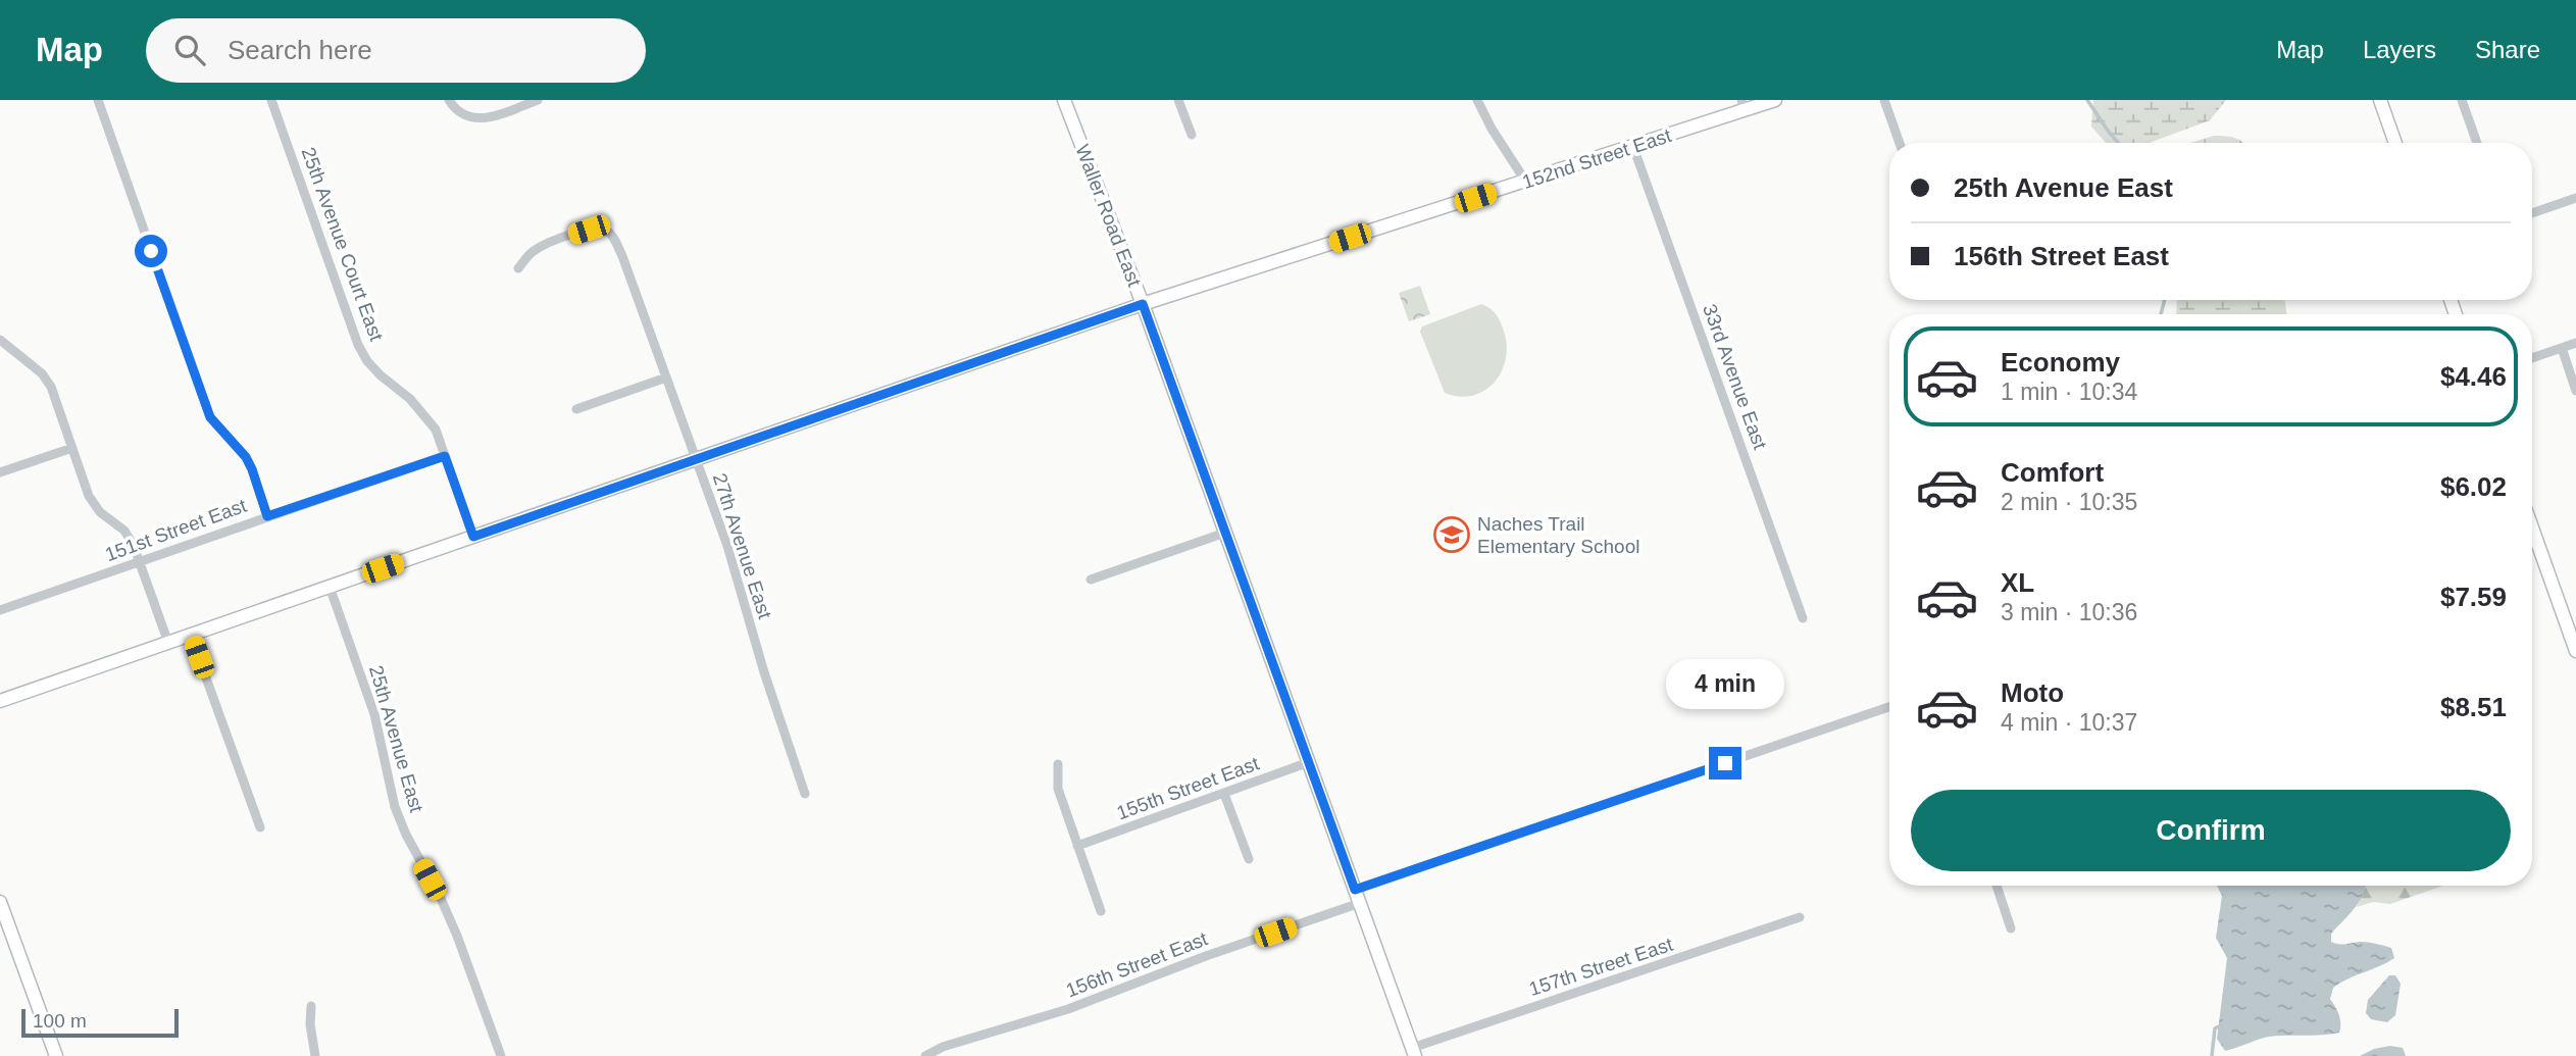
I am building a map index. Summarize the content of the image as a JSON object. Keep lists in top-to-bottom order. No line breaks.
{"streets":{"main road":["152nd Street East","Waller Road East"],"street":["25th Avenue Court East","33rd Avenue East","151st Street East","27th Avenue East","25th Avenue East","155th Street East","156th Street East","157th Street East"]},"crossings":[["152nd Street East","Waller Road East"],["152nd Street East","25th Avenue Court East"],["152nd Street East","33rd Avenue East"],["152nd Street East","27th Avenue East"],["152nd Street East","25th Avenue East"],["Waller Road East","155th Street East"],["Waller Road East","156th Street East"],["Waller Road East","157th Street East"],["25th Avenue Court East","151st Street East"]],"places":{"school or university":["Naches Trail Elementary School"]},"scale_bar":"100 m","page":{"header":"Map","search":"Search here","nav":["Map","Layers","Share"],"banner":["25th Avenue East","156th Street East"],"list":[{"name":"Economy","note":"1 min · 10:34","value":"$4.46"},{"name":"Comfort","note":"2 min · 10:35","value":"$6.02"},{"name":"XL","note":"3 min · 10:36","value":"$7.59"},{"name":"Moto","note":"4 min · 10:37","value":"$8.51"}],"bubble":"4 min","buttons":"Confirm","scale":"100 m"}}
